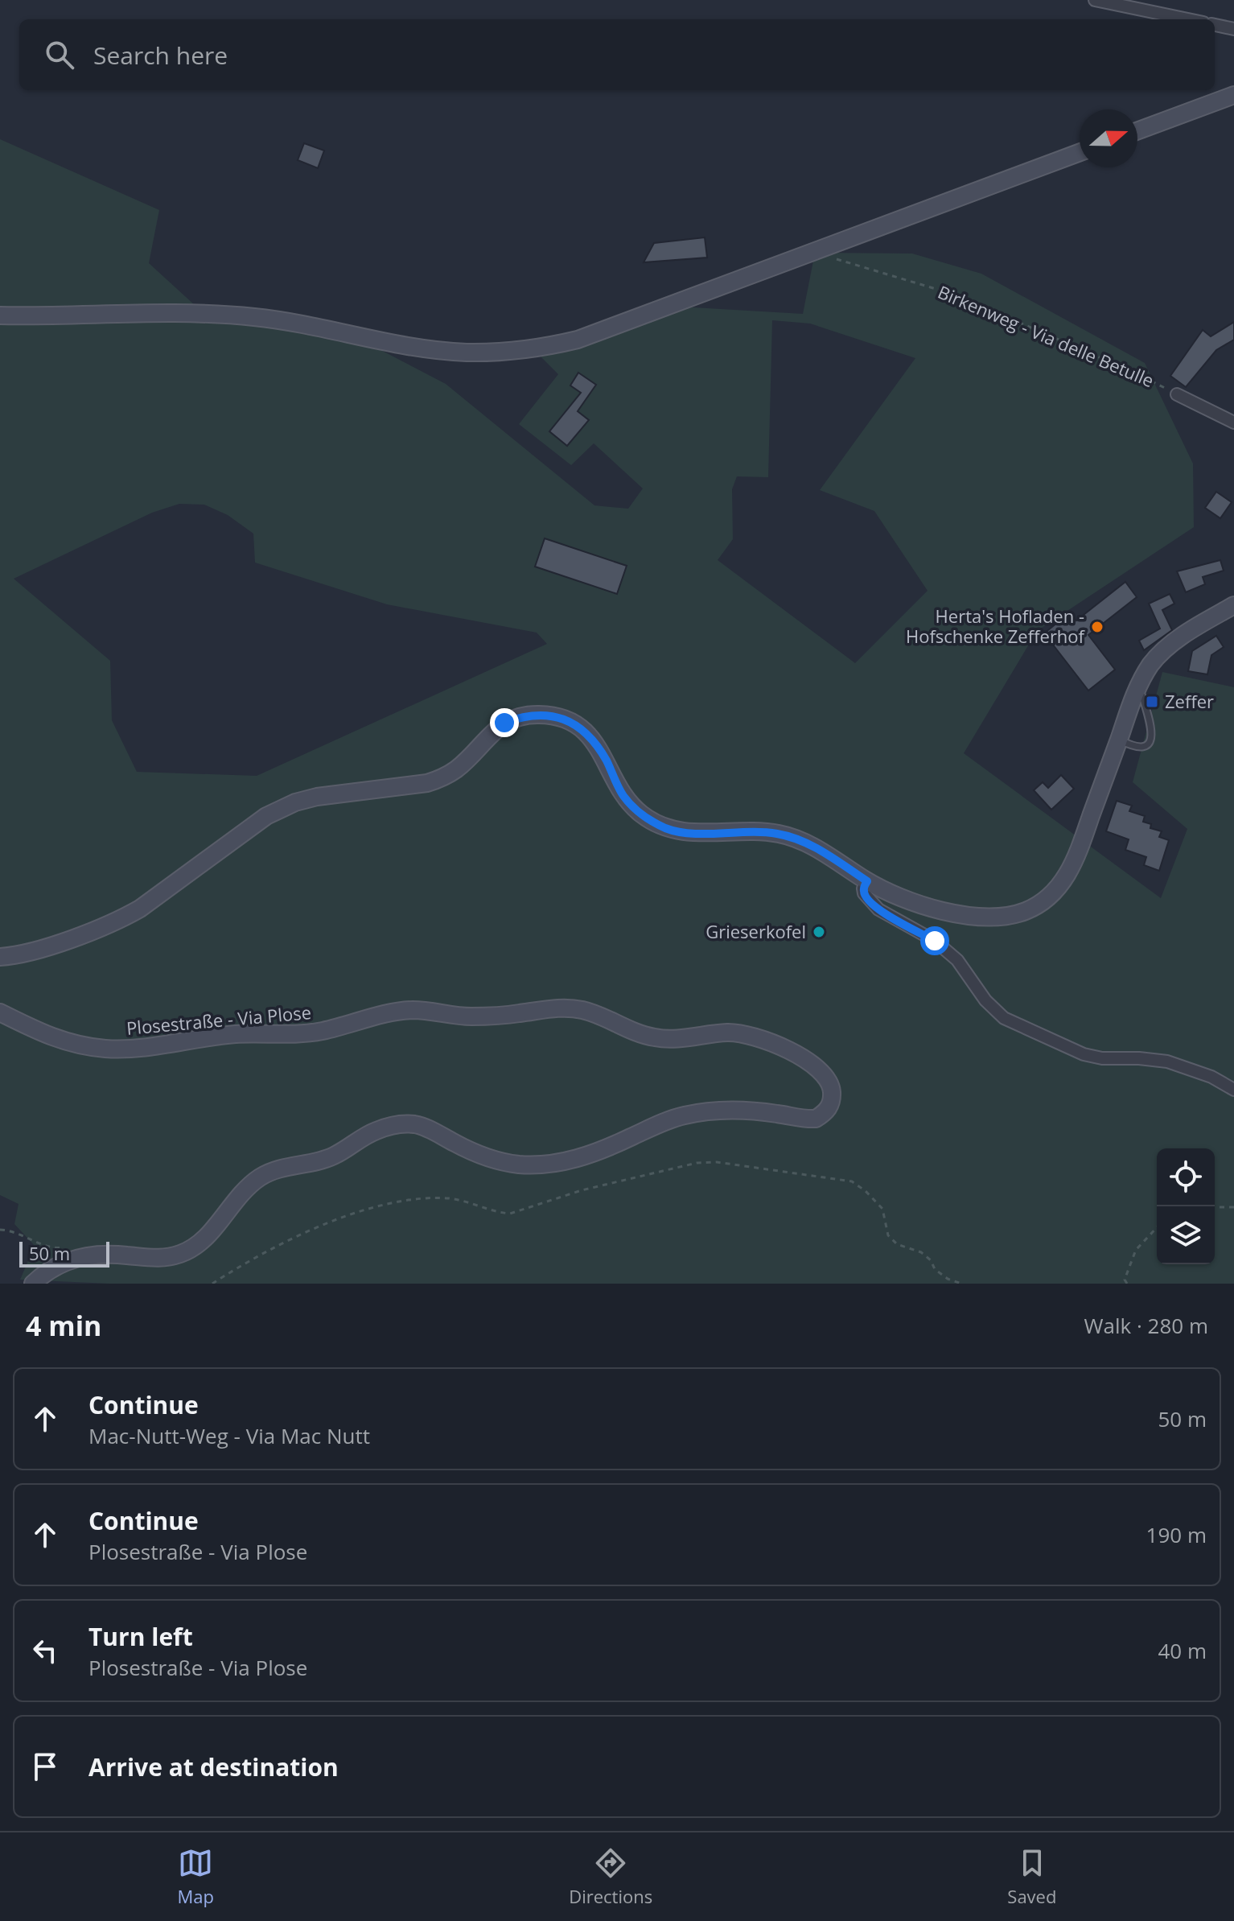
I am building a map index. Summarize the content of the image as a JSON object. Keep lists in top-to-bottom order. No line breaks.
{"streets":{"street":["Plosestraße - Via Plose"],"path":["Birkenweg - Via delle Betulle"]},"places":{"other":["Herta's Hofladen - Hofschenke Zefferhof","Grieserkofel"],"transit":["Zeffer"]},"scale_bar":"50 m","north":"right","page":{"search":"Search here","scale":"50 m","heading":["4 min","Walk · 280 m"],"list":[["Continue","Mac-Nutt-Weg - Via Mac Nutt","50 m"],["Continue","Plosestraße - Via Plose","190 m"],["Turn left","Plosestraße - Via Plose","40 m"],"Arrive at destination"],"nav":["Map","Directions","Saved"]}}
